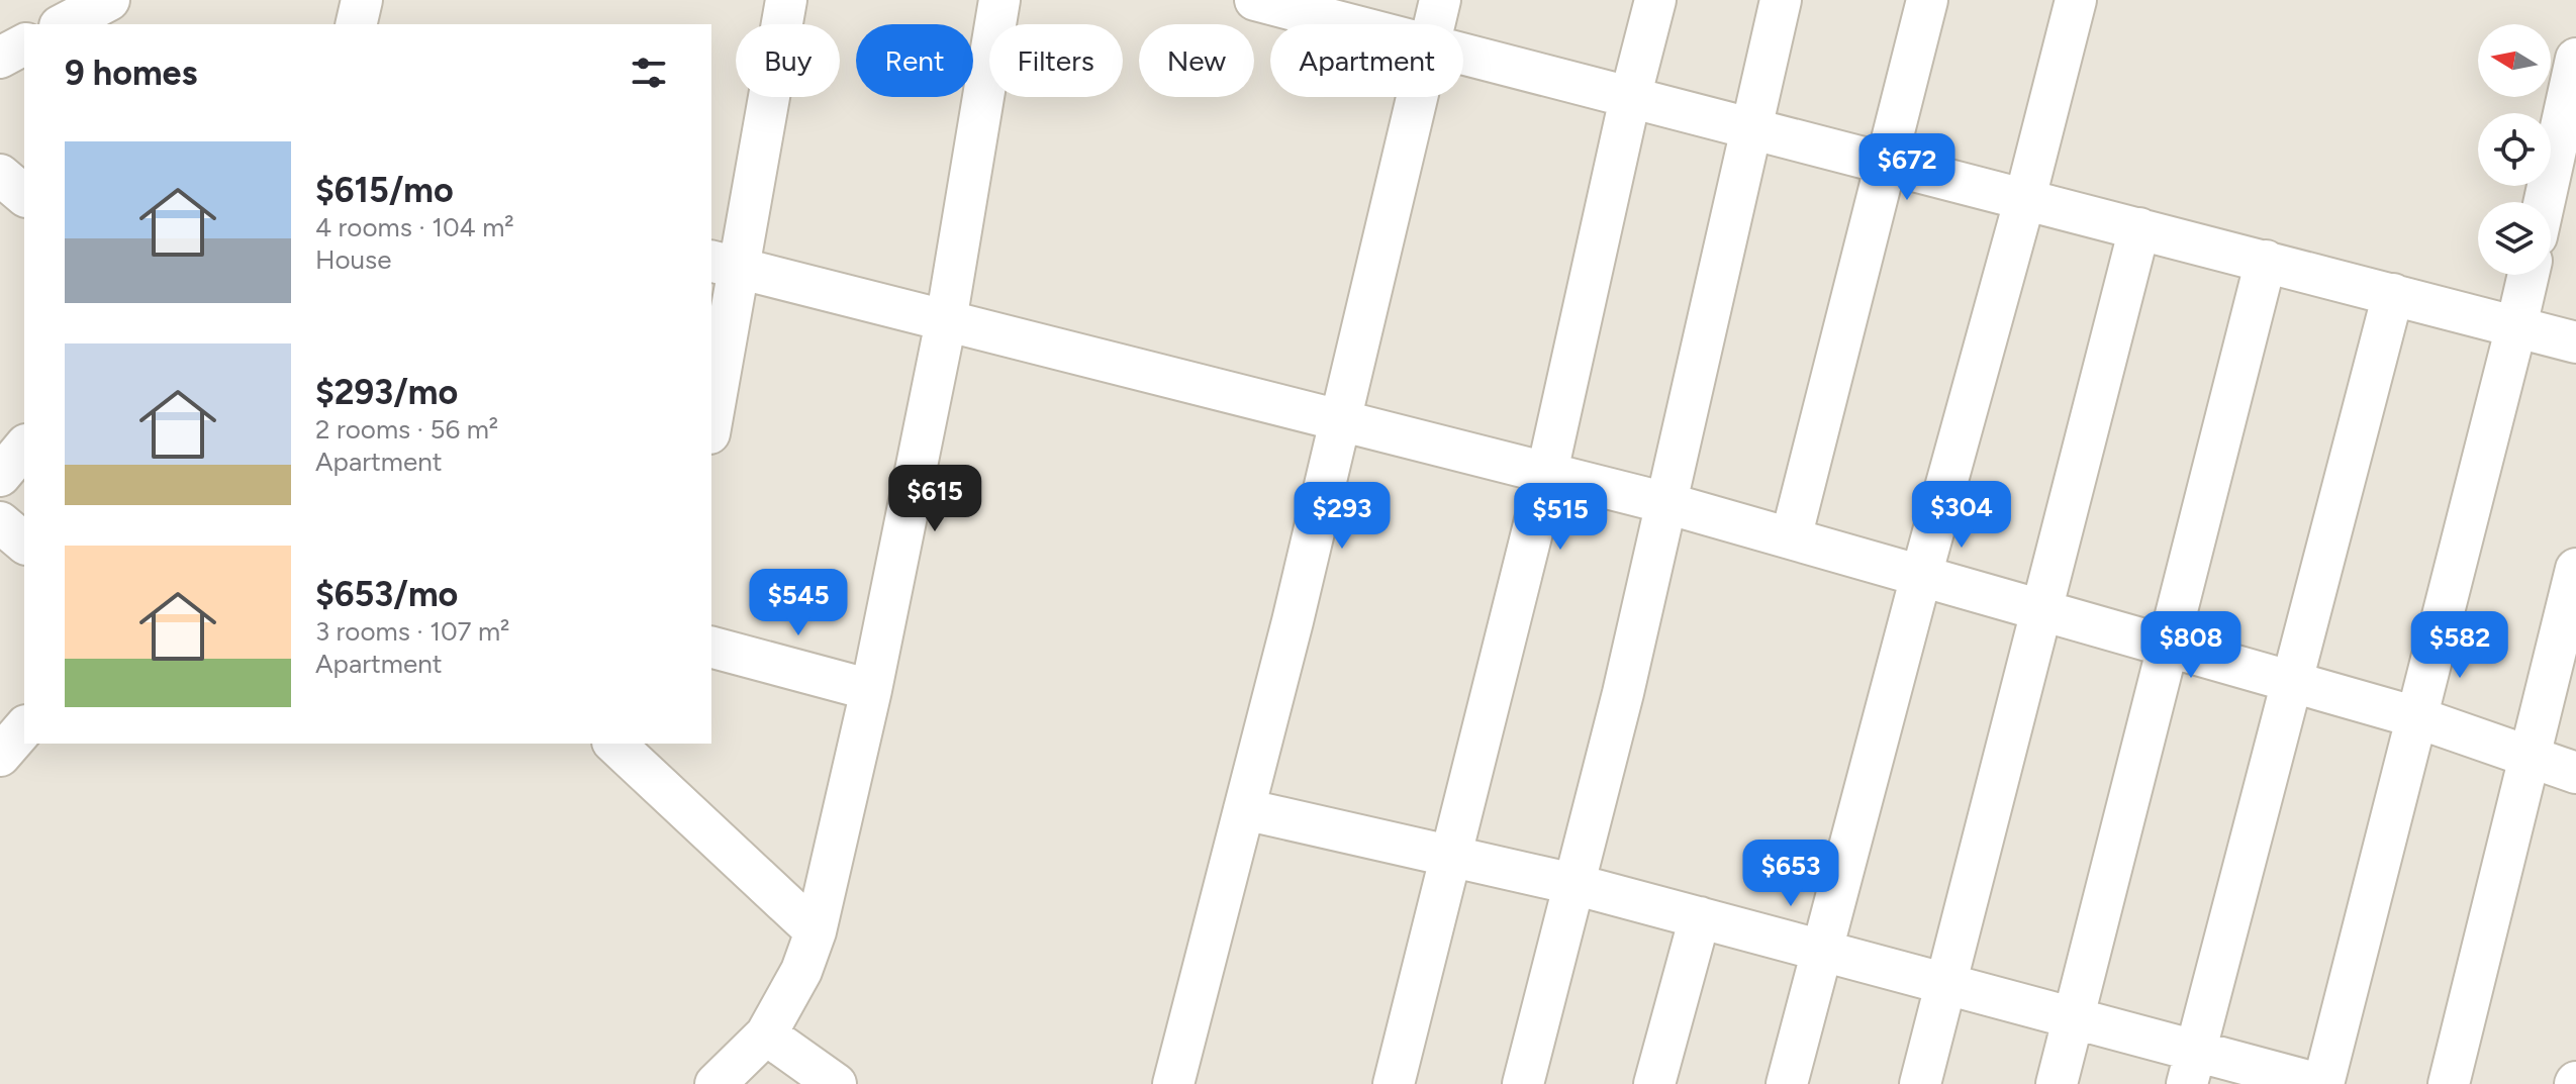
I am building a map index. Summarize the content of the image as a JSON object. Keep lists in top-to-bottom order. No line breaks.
{"north":"left","page":{"chip":["Buy","Rent","Filters","New","Apartment"],"heading":"9 homes","list":[{"name":"$615/mo","note":"4 rooms · 104 m² · House"},{"name":"$293/mo","note":"2 rooms · 56 m² · Apartment"},{"name":"$653/mo","note":"3 rooms · 107 m² · Apartment"}],"price":["$672","$615","$304","$293","$515","$545","$808","$582","$653"]}}
